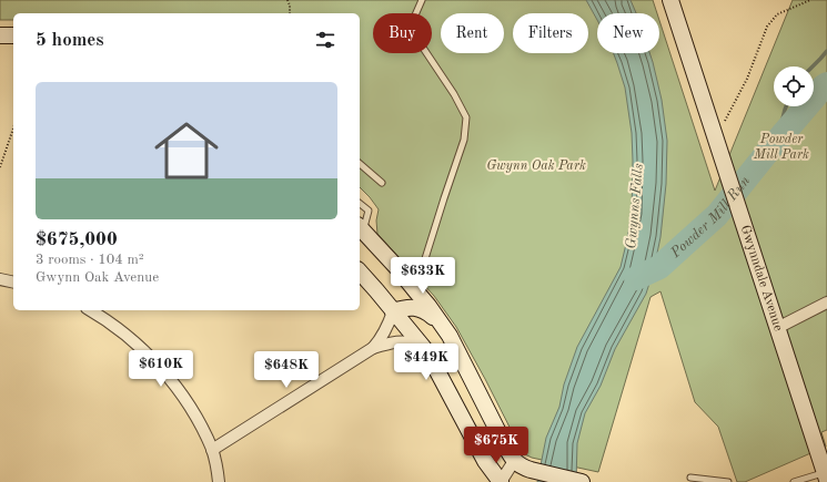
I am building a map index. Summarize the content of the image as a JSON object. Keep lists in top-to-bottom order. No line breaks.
{"streets":{"main road":["Gwynndale Avenue"]},"water":["Gwynns Falls","Powder Mill Run"],"parks":["Powder Mill Park","Gwynn Oak Park"],"page":{"chip":["Buy","Rent","Filters","New"],"heading":"5 homes","list":[{"name":"$675,000","note":"3 rooms · 104 m² · Gwynn Oak Avenue"}],"price":["$633K","$449K","$610K","$648K","$675K"]}}
